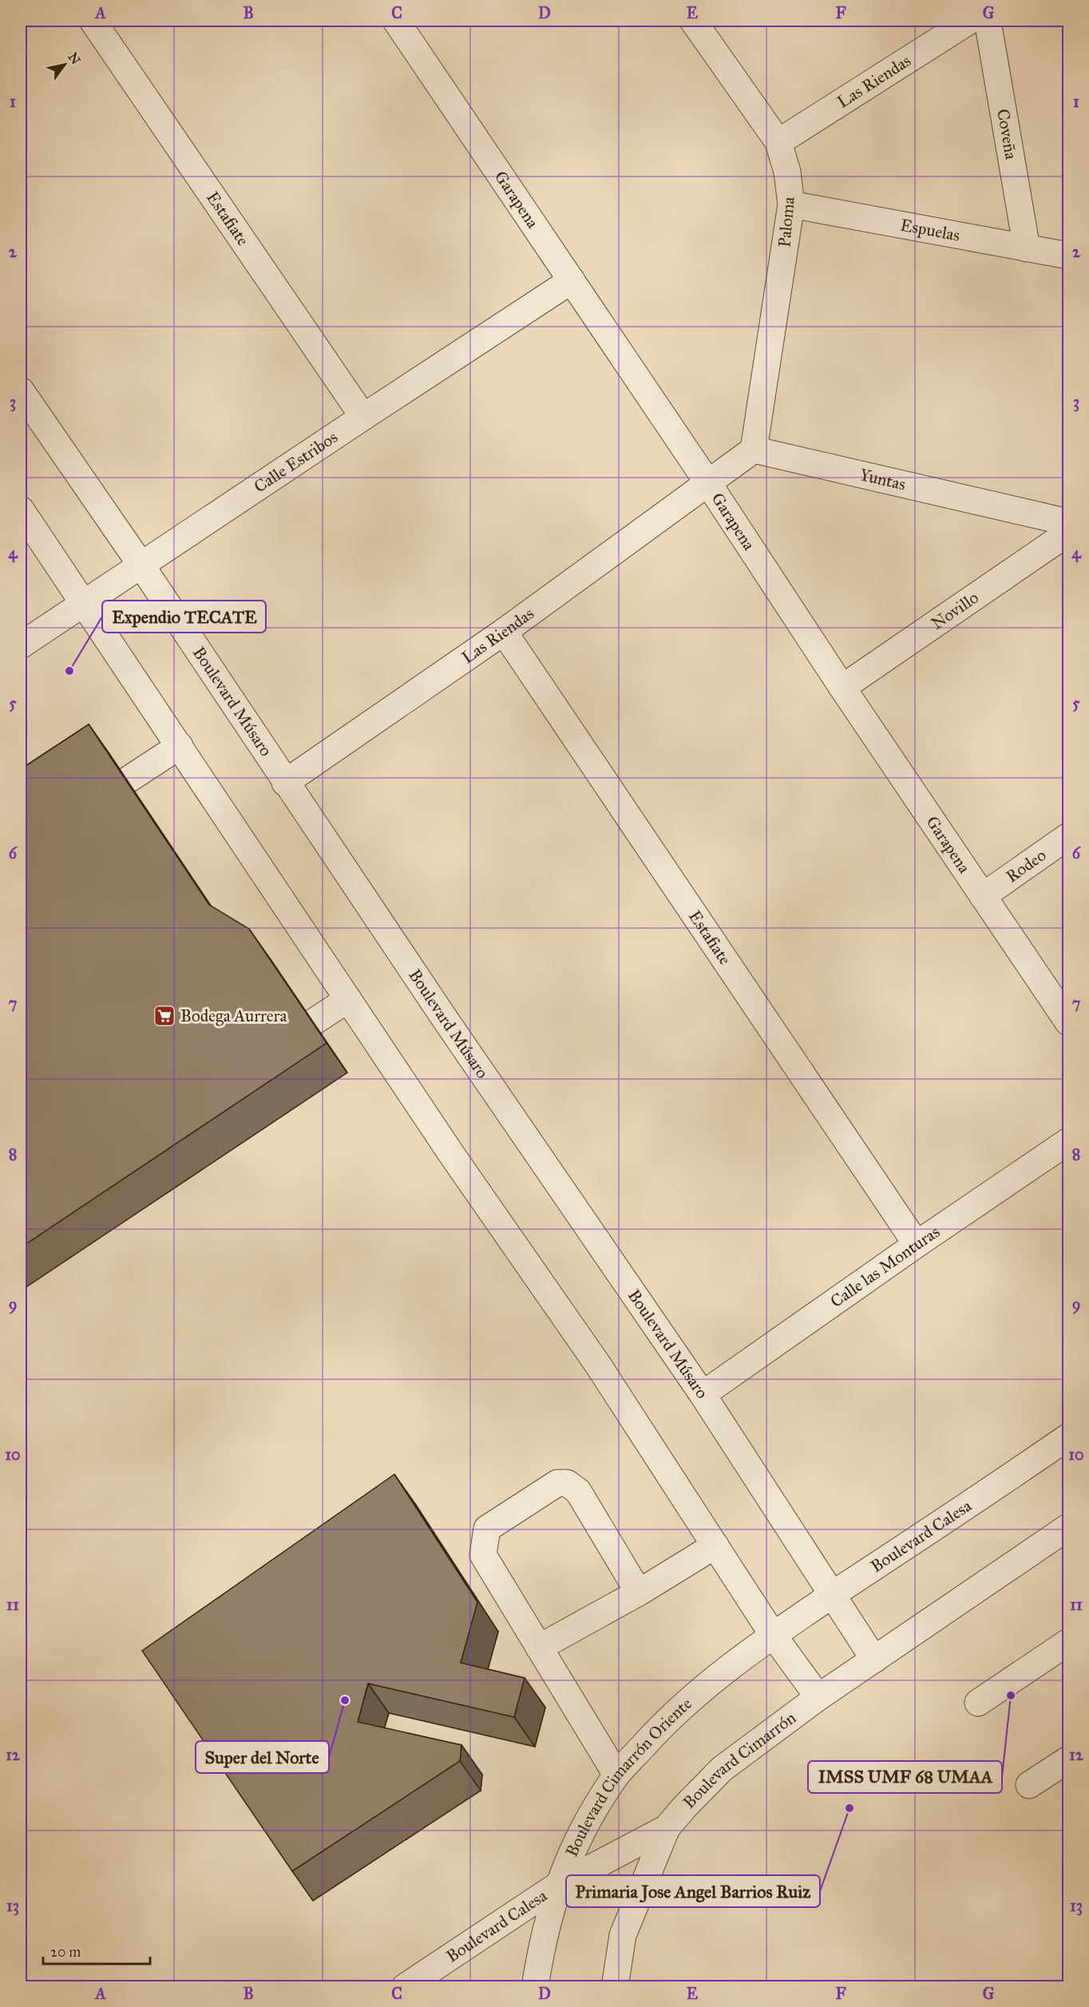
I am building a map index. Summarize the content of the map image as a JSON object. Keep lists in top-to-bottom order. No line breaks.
{"streets":{"street":["Las Riendas","Coveña","Garapena","Estafiate","Paloma","Espuelas","Calle Estribos","Yuntas","Novillo","Boulevard Músaro","Rodeo","Calle las Monturas","Boulevard Calesa","Boulevard Cimarrón","Boulevard Cimarrón Oriente"]},"crossings":[["Las Riendas","Garapena"],["Las Riendas","Estafiate"],["Las Riendas","Paloma"],["Las Riendas","Boulevard Músaro"],["Coveña","Espuelas"],["Garapena","Calle Estribos"],["Garapena","Novillo"],["Garapena","Rodeo"],["Estafiate","Calle Estribos"],["Estafiate","Calle las Monturas"],["Paloma","Espuelas"],["Paloma","Yuntas"],["Calle Estribos","Boulevard Músaro"],["Boulevard Músaro","Calle las Monturas"],["Boulevard Músaro","Boulevard Calesa"],["Boulevard Calesa","Boulevard Cimarrón"],["Boulevard Calesa","Boulevard Cimarrón Oriente"]],"places":{"other":["Expendio TECATE","IMSS UMF 68 UMAA","Super del Norte","Primaria Jose Angel Barrios Ruiz"],"supermarket":["Bodega Aurrera"]},"scale_bar":"20 m","north":"top right","grid":{"columns":["A","B","C","D","E","F","G"],"rows":["1","2","3","4","5","6","7","8","9","10","11","12","13"]}}
